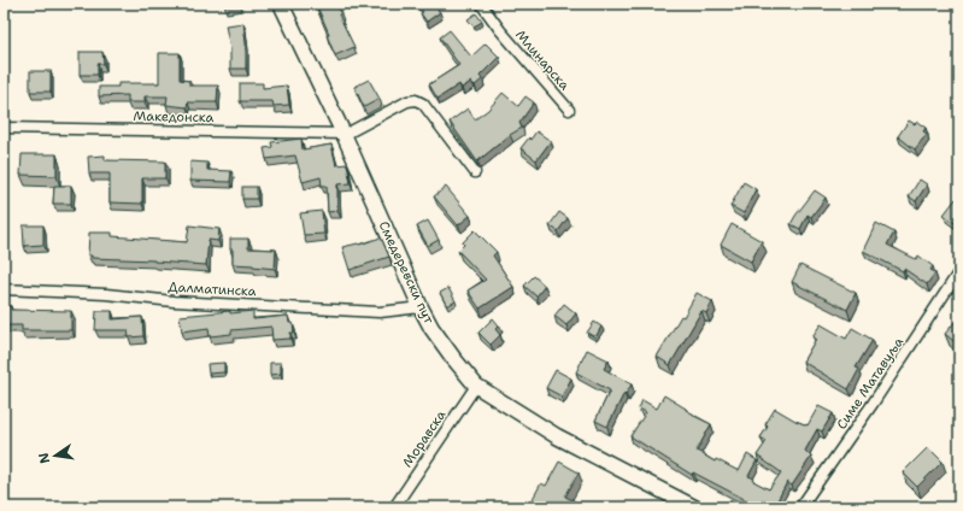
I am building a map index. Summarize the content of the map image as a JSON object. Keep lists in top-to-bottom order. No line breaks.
{"streets":{"street":["Млинарска","Македонска","Смедеревски пут","Далматинска","Симе Матавуља","Моравска"]},"crossings":[["Македонска","Смедеревски пут"],["Смедеревски пут","Далматинска"],["Смедеревски пут","Моравска"]],"north":"left"}
